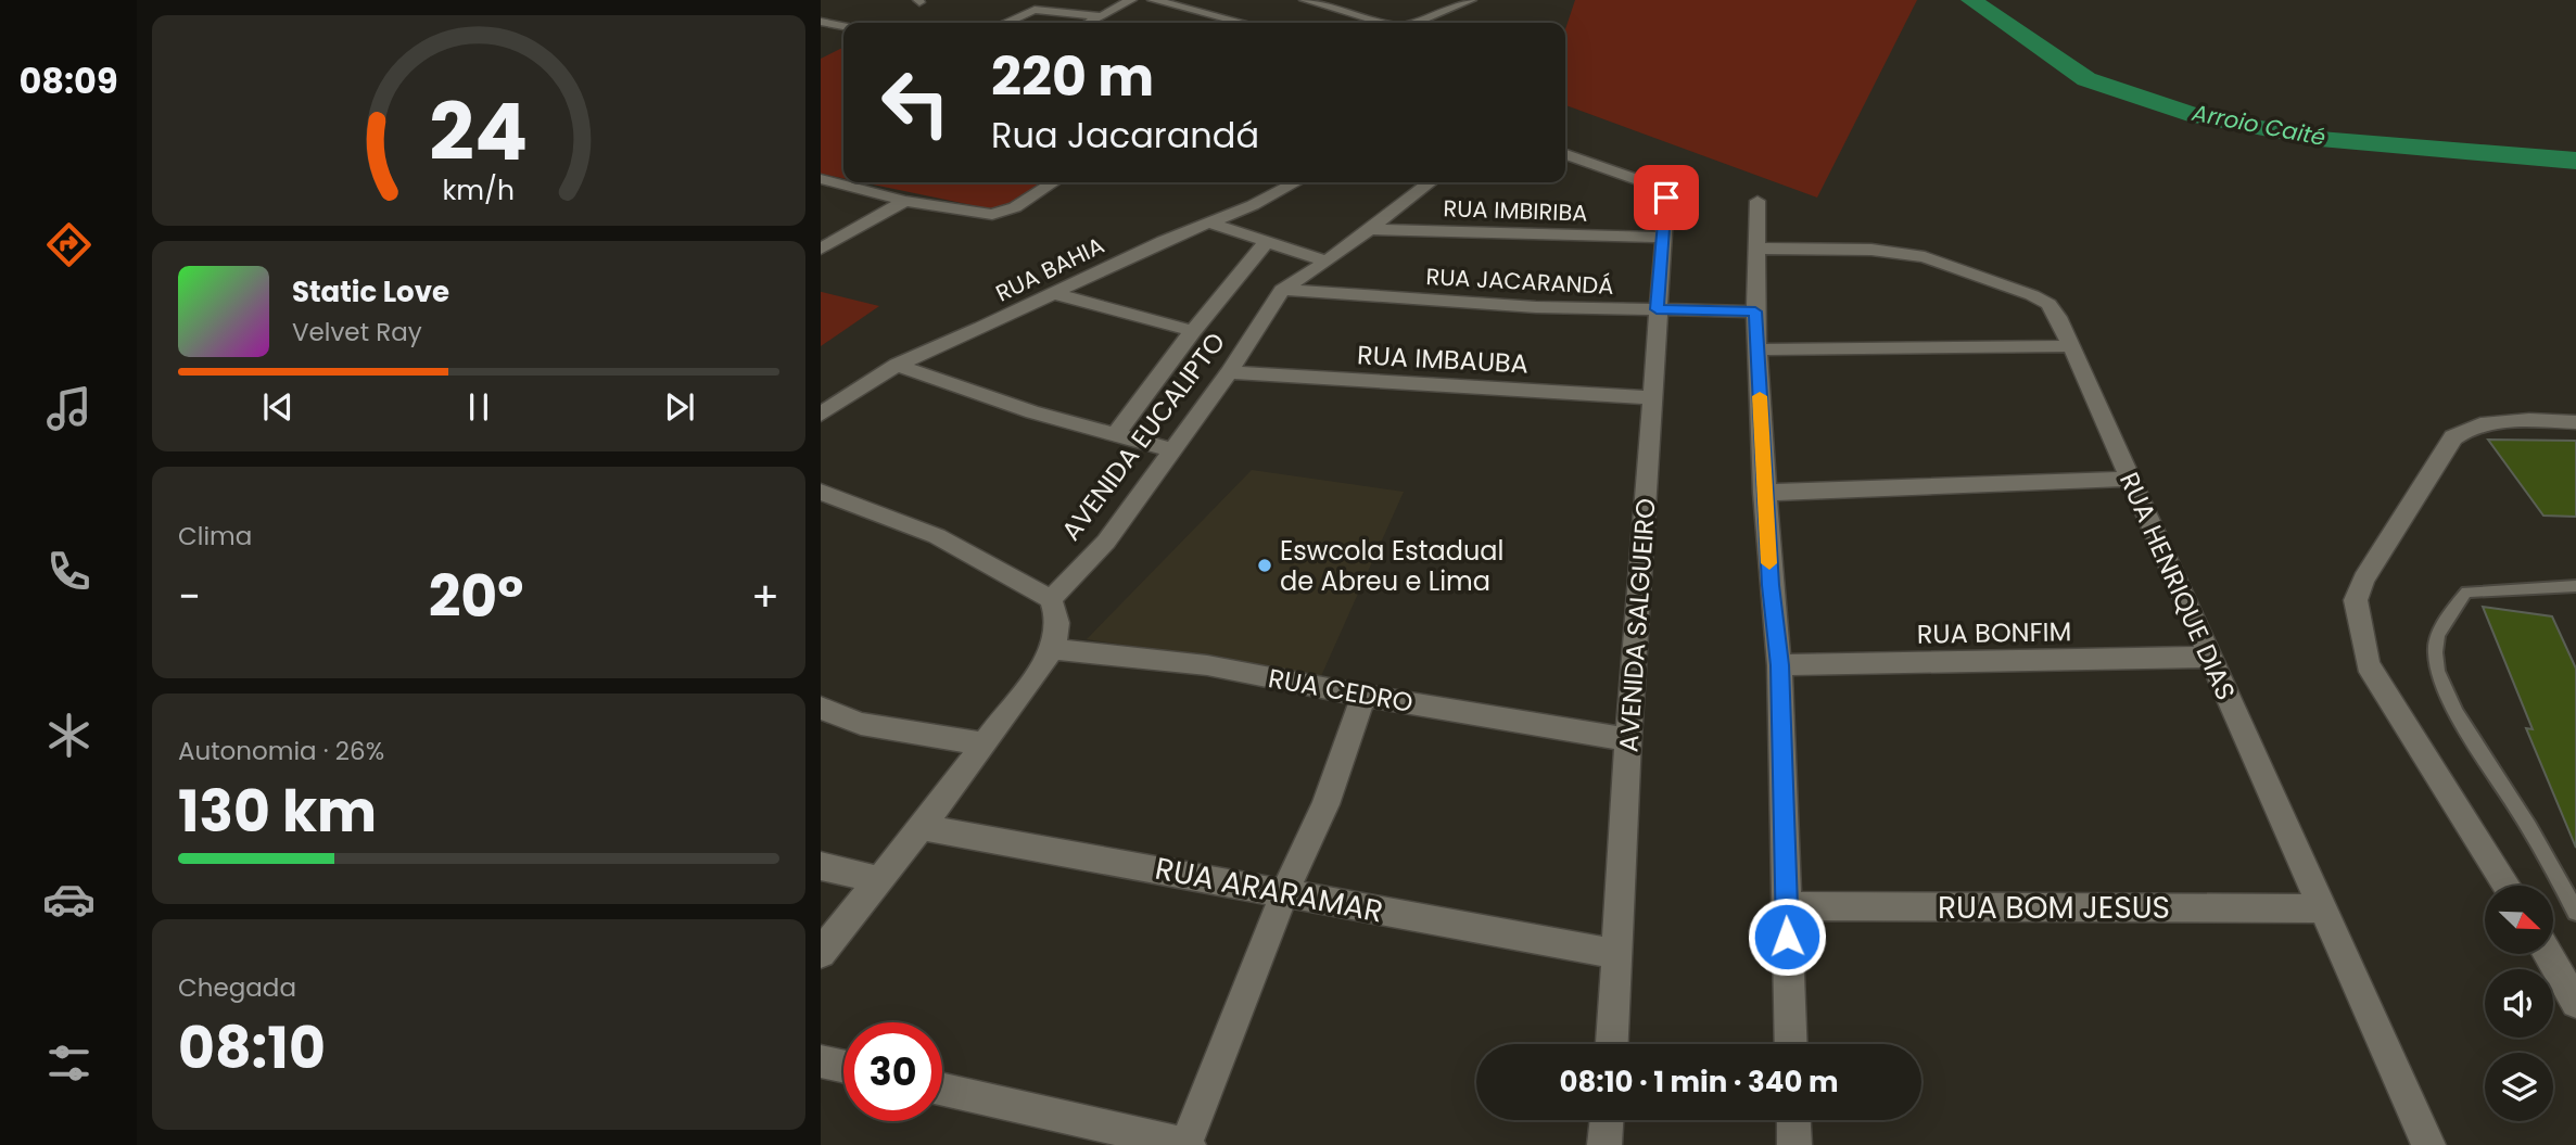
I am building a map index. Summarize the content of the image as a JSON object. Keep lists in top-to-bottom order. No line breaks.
{"streets":{"street":["RUA IMBIRIBA","RUA BAHIA","RUA JACARANDÁ","RUA IMBAUBA","AVENIDA EUCALIPTO","RUA HENRIQUE DIAS","AVENIDA SALGUEIRO","RUA BONFIM","RUA CEDRO","RUA ARARAMAR","RUA BOM JESUS"]},"crossings":[["RUA IMBIRIBA","AVENIDA EUCALIPTO"],["RUA IMBIRIBA","AVENIDA SALGUEIRO"],["RUA JACARANDÁ","AVENIDA EUCALIPTO"],["RUA JACARANDÁ","AVENIDA SALGUEIRO"],["RUA IMBAUBA","AVENIDA EUCALIPTO"],["RUA IMBAUBA","AVENIDA SALGUEIRO"],["RUA HENRIQUE DIAS","RUA BONFIM"],["RUA HENRIQUE DIAS","RUA BOM JESUS"],["AVENIDA SALGUEIRO","RUA CEDRO"],["AVENIDA SALGUEIRO","RUA ARARAMAR"]],"water":["Arroio Caité"],"places":["Eswcola Estadual de Abreu e Lima"],"north":"bottom right","page":{"tabs":"08:09","turn":["220 m","Rua Jacarandá"],"song":["Static Love","Velvet Ray"],"tile":["Clima",["Autonomia · 26%","130 km"],["Chegada","08:10"]],"heat":["−","20°","+"],"limit":"30","trip":"08:10 · 1 min · 340 m","gauge":["24","km/h"]}}
